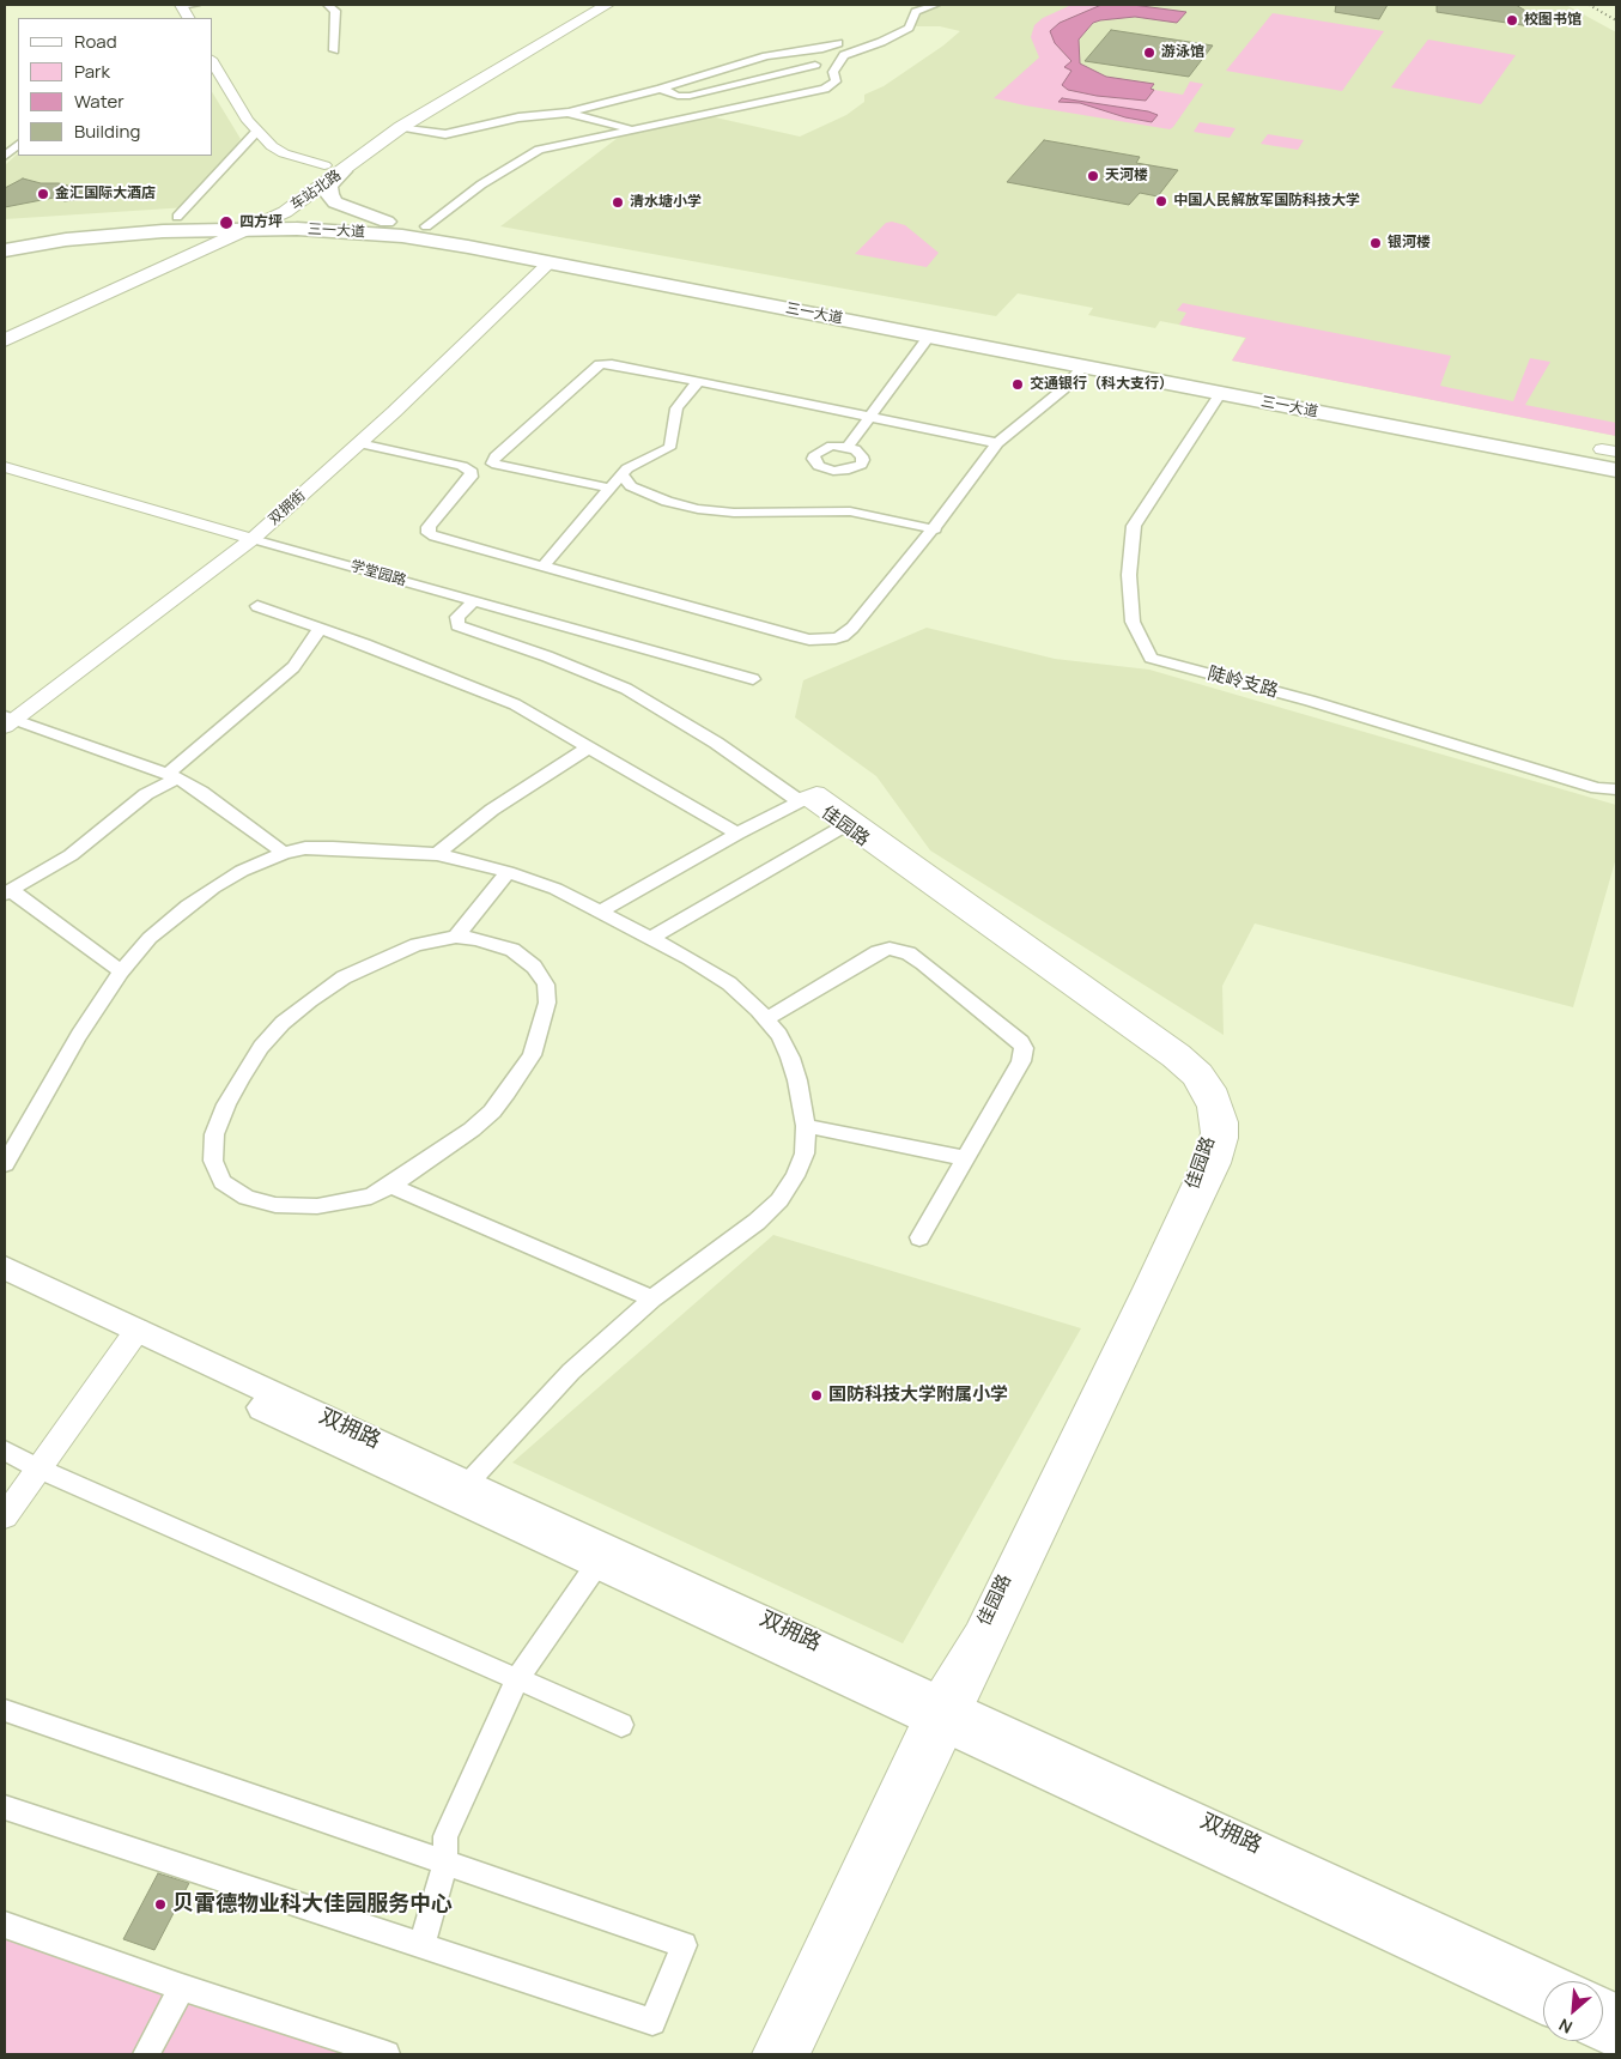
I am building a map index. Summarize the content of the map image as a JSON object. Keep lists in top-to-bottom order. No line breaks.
{"streets":{"highway":["三一大道"],"main road":["车站北路","双拥路"],"street":["双拥街","学堂园路","陡岭支路","佳园路"]},"crossings":[["车站北路","三一大道"],["三一大道","双拥街"],["三一大道","陡岭支路"],["双拥街","学堂园路"],["佳园路","双拥路"]],"places":["校图书馆","游泳馆","天河楼","金汇国际大酒店","中国人民解放军国防科技大学","清水塘小学","四方坪","银河楼","交通银行（科大支行）","国防科技大学附属小学","贝雷德物业科大佳园服务中心"],"legend":["Road","Park","Water","Building"],"north":"bottom left"}
